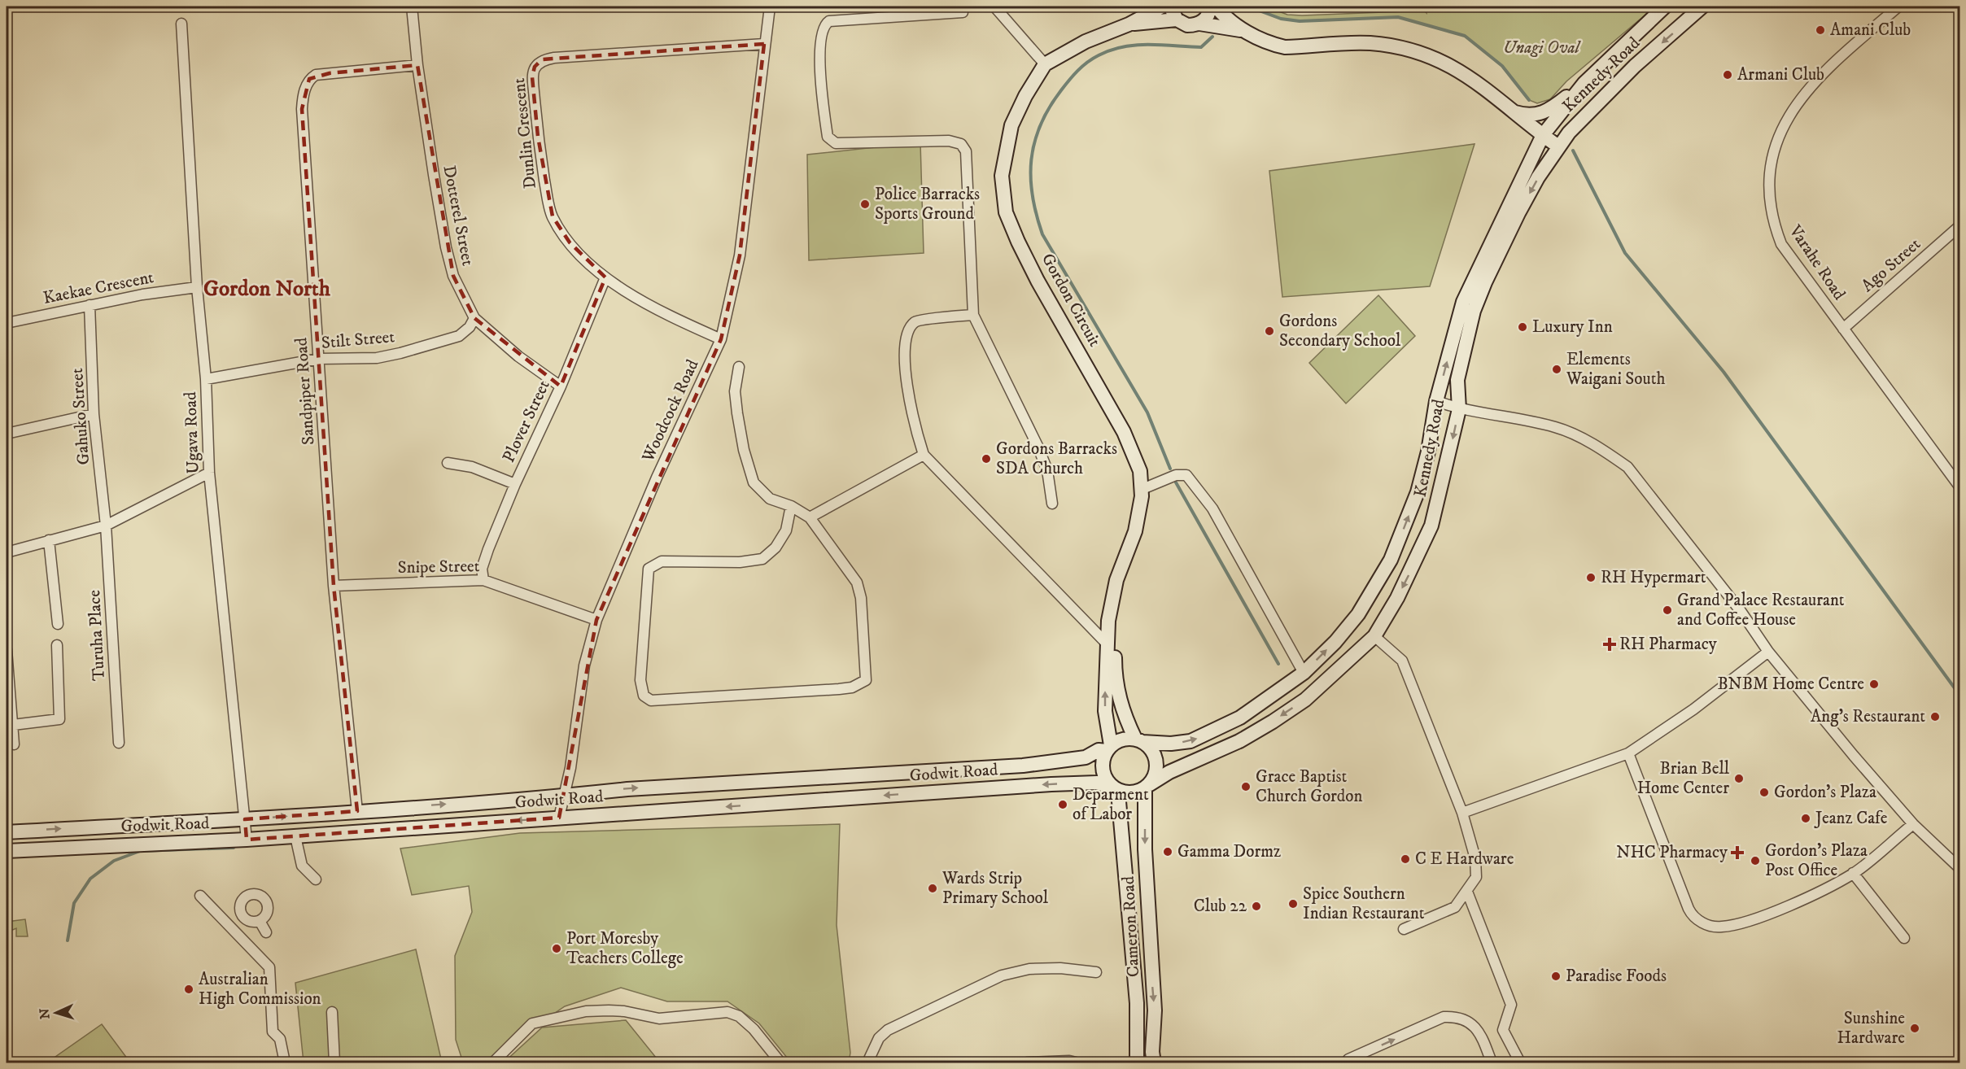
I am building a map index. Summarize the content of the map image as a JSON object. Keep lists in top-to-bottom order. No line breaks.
{"streets":{"main road":["Kennedy Road","Gordon Circuit","Godwit Road","Cameron Road"],"street":["Dunlin Crescent","Dotterel Street","Varahe Road","Ago Street","Kaekae Crescent","Stilt Street","Sandpiper Road","Woodcock Road","Gahuko Street","Plover Street","Ugava Road","Snipe Street","Turuha Place"]},"crossings":[["Kennedy Road","Gordon Circuit"],["Kennedy Road","Godwit Road"],["Kennedy Road","Cameron Road"],["Dunlin Crescent","Woodcock Road"],["Dunlin Crescent","Plover Street"],["Dotterel Street","Stilt Street"],["Dotterel Street","Sandpiper Road"],["Dotterel Street","Plover Street"],["Varahe Road","Ago Street"],["Kaekae Crescent","Gahuko Street"],["Kaekae Crescent","Ugava Road"],["Gordon Circuit","Godwit Road"],["Gordon Circuit","Cameron Road"],["Stilt Street","Sandpiper Road"],["Stilt Street","Ugava Road"],["Sandpiper Road","Snipe Street"],["Sandpiper Road","Godwit Road"],["Woodcock Road","Snipe Street"],["Woodcock Road","Godwit Road"],["Gahuko Street","Turuha Place"],["Plover Street","Snipe Street"],["Ugava Road","Godwit Road"],["Godwit Road","Cameron Road"]],"districts":["Gordon North"],"parks":["Unagi Oval"],"places":{"other":["Amani Club","Armani Club","Police Barracks Sports Ground","Luxury Inn","Gordons Secondary School","Elements Waigani South","Gordons Barracks SDA Church","RH Hypermart","Grand Palace Restaurant and Coffee House","BNBM Home Centre","Ang's Restaurant","Brian Bell Home Center","Grace Baptist Church Gordon","Gordon's Plaza","Deparment of Labor","Jeanz Cafe","Gamma Dormz","C E Hardware","Gordon's Plaza Post Office","Wards Strip Primary School","Spice Southern Indian Restaurant","Club 22","Port Moresby Teachers College","Paradise Foods","Australian High Commission","Sunshine Hardware"],"health":["RH Pharmacy","NHC Pharmacy"]},"north":"left"}
